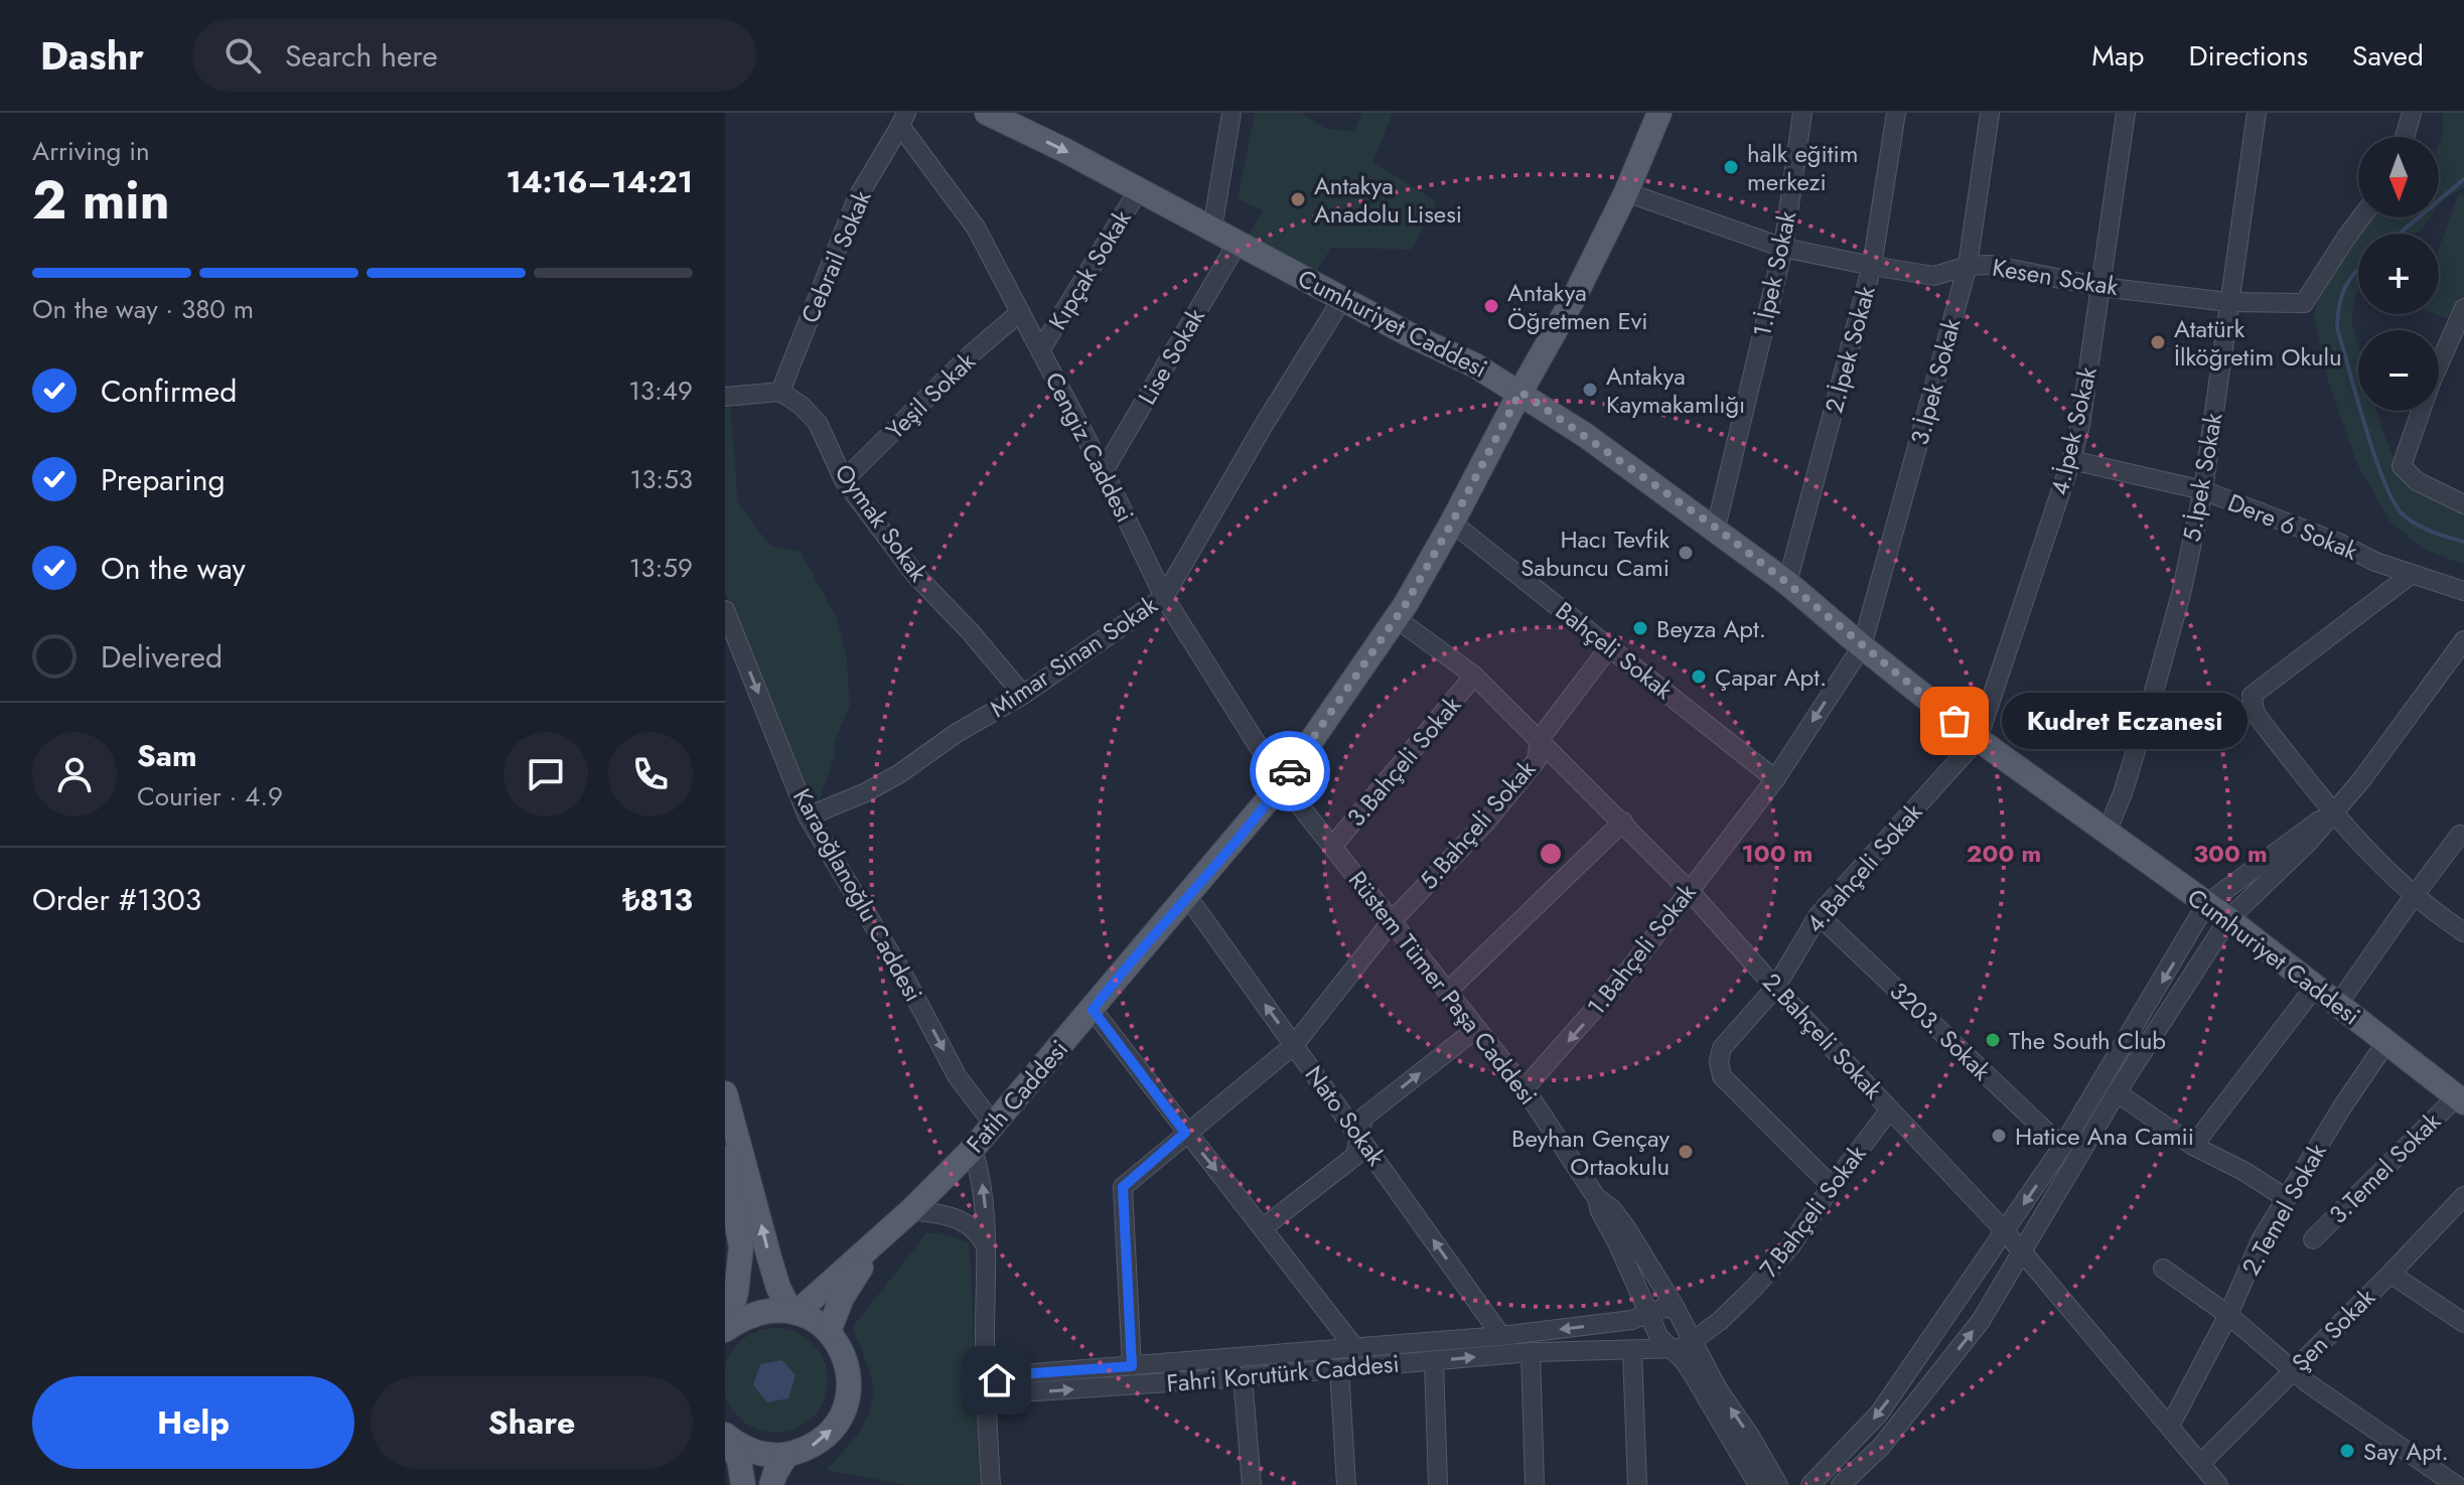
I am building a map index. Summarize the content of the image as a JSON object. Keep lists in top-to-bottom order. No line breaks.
{"streets":{"main road":["Cumhuriyet Caddesi","Fatih Caddesi"],"street":["Cebrail Sokak","Kıpçak Sokak","1.İpek Sokak","Kesen Sokak","2.İpek Sokak","Lise Sokak","3.İpek Sokak","Yeşil Sokak","4.İpek Sokak","Cengiz Caddesi","5.İpek Sokak","Oymak Sokak","Dere 6 Sokak","Bahçeli Sokak","Mimar Sinan Sokak","3.Bahçeli Sokak","5.Bahçeli Sokak","4.Bahçeli Sokak","Karaoğlanoğlu Caddesi","1.Bahçeli Sokak","Rüstem Tümer Paşa Caddesi","3203. Sokak","2.Bahçeli Sokak","Nato Sokak","3.Temel Sokak","2.Temel Sokak","7.Bahçeli Sokak","Şen Sokak","Fahri Korutürk Caddesi"]},"crossings":[["Cebrail Sokak","Cengiz Caddesi"],["Cebrail Sokak","Oymak Sokak"],["Kıpçak Sokak","Cumhuriyet Caddesi"],["Kıpçak Sokak","Cengiz Caddesi"],["1.İpek Sokak","Kesen Sokak"],["1.İpek Sokak","Cumhuriyet Caddesi"],["Kesen Sokak","2.İpek Sokak"],["Kesen Sokak","3.İpek Sokak"],["Kesen Sokak","4.İpek Sokak"],["Kesen Sokak","5.İpek Sokak"],["Kesen Sokak","Fatih Caddesi"],["Cumhuriyet Caddesi","2.İpek Sokak"],["Cumhuriyet Caddesi","Lise Sokak"],["Cumhuriyet Caddesi","3.İpek Sokak"],["Cumhuriyet Caddesi","4.İpek Sokak"],["Cumhuriyet Caddesi","5.İpek Sokak"],["Cumhuriyet Caddesi","Mimar Sinan Sokak"],["Cumhuriyet Caddesi","4.Bahçeli Sokak"],["Cumhuriyet Caddesi","1.Bahçeli Sokak"],["Cumhuriyet Caddesi","Fatih Caddesi"],["Cumhuriyet Caddesi","3.Temel Sokak"],["Cumhuriyet Caddesi","2.Temel Sokak"],["Lise Sokak","Cengiz Caddesi"],["3.İpek Sokak","1.Bahçeli Sokak"],["Yeşil Sokak","Cengiz Caddesi"],["Yeşil Sokak","Oymak Sokak"],["4.İpek Sokak","Dere 6 Sokak"],["4.İpek Sokak","4.Bahçeli Sokak"],["Cengiz Caddesi","Mimar Sinan Sokak"],["Cengiz Caddesi","Rüstem Tümer Paşa Caddesi"],["Cengiz Caddesi","Fatih Caddesi"],["5.İpek Sokak","Dere 6 Sokak"],["Oymak Sokak","Mimar Sinan Sokak"],["Bahçeli Sokak","5.Bahçeli Sokak"],["Bahçeli Sokak","1.Bahçeli Sokak"],["Bahçeli Sokak","Fatih Caddesi"],["Mimar Sinan Sokak","Karaoğlanoğlu Caddesi"],["3.Bahçeli Sokak","Rüstem Tümer Paşa Caddesi"],["3.Bahçeli Sokak","2.Bahçeli Sokak"],["5.Bahçeli Sokak","Rüstem Tümer Paşa Caddesi"],["5.Bahçeli Sokak","2.Bahçeli Sokak"],["5.Bahçeli Sokak","Nato Sokak"],["5.Bahçeli Sokak","Fahri Korutürk Caddesi"],["4.Bahçeli Sokak","3203. Sokak"],["4.Bahçeli Sokak","2.Bahçeli Sokak"],["4.Bahçeli Sokak","7.Bahçeli Sokak"],["Karaoğlanoğlu Caddesi","Fatih Caddesi"],["1.Bahçeli Sokak","Rüstem Tümer Paşa Caddesi"],["1.Bahçeli Sokak","2.Bahçeli Sokak"],["Rüstem Tümer Paşa Caddesi","Fatih Caddesi"],["Rüstem Tümer Paşa Caddesi","7.Bahçeli Sokak"],["Rüstem Tümer Paşa Caddesi","Fahri Korutürk Caddesi"],["2.Bahçeli Sokak","Fatih Caddesi"],["2.Bahçeli Sokak","2.Temel Sokak"],["2.Bahçeli Sokak","7.Bahçeli Sokak"],["2.Bahçeli Sokak","Şen Sokak"],["Fatih Caddesi","Nato Sokak"],["Nato Sokak","Fahri Korutürk Caddesi"],["7.Bahçeli Sokak","Fahri Korutürk Caddesi"]],"one_way":["Karaoğlanoğlu Caddesi"],"places":["halk eğitim merkezi","Antakya Anadolu Lisesi","Antakya Öğretmen Evi","Atatürk İlköğretim Okulu","Antakya Kaymakamlığı","Hacı Tevfik Sabuncu Cami","Beyza Apt.","Çapar Apt.","Kudret Eczanesi","The South Club","Hatice Ana Camii","Beyhan Gençay Ortaokulu","Say Apt."],"north":"bottom","page":{"header":"Dashr","search":"Search here","nav":["Map","Directions","Saved"],"heading":["2 min","Arriving in","14:16–14:21"],"panel":["Sam","Courier · 4.9","Order #1303","₺813"],"map_buttons":["+","−"],"bar":"On the way · 380 m","list":[["Confirmed","13:49"],["Preparing","13:53"],["On the way","13:59"],"Delivered"],"bubble":"Kudret Eczanesi","buttons":["Help","Share"]},"rings":["100 m","200 m","300 m"]}
